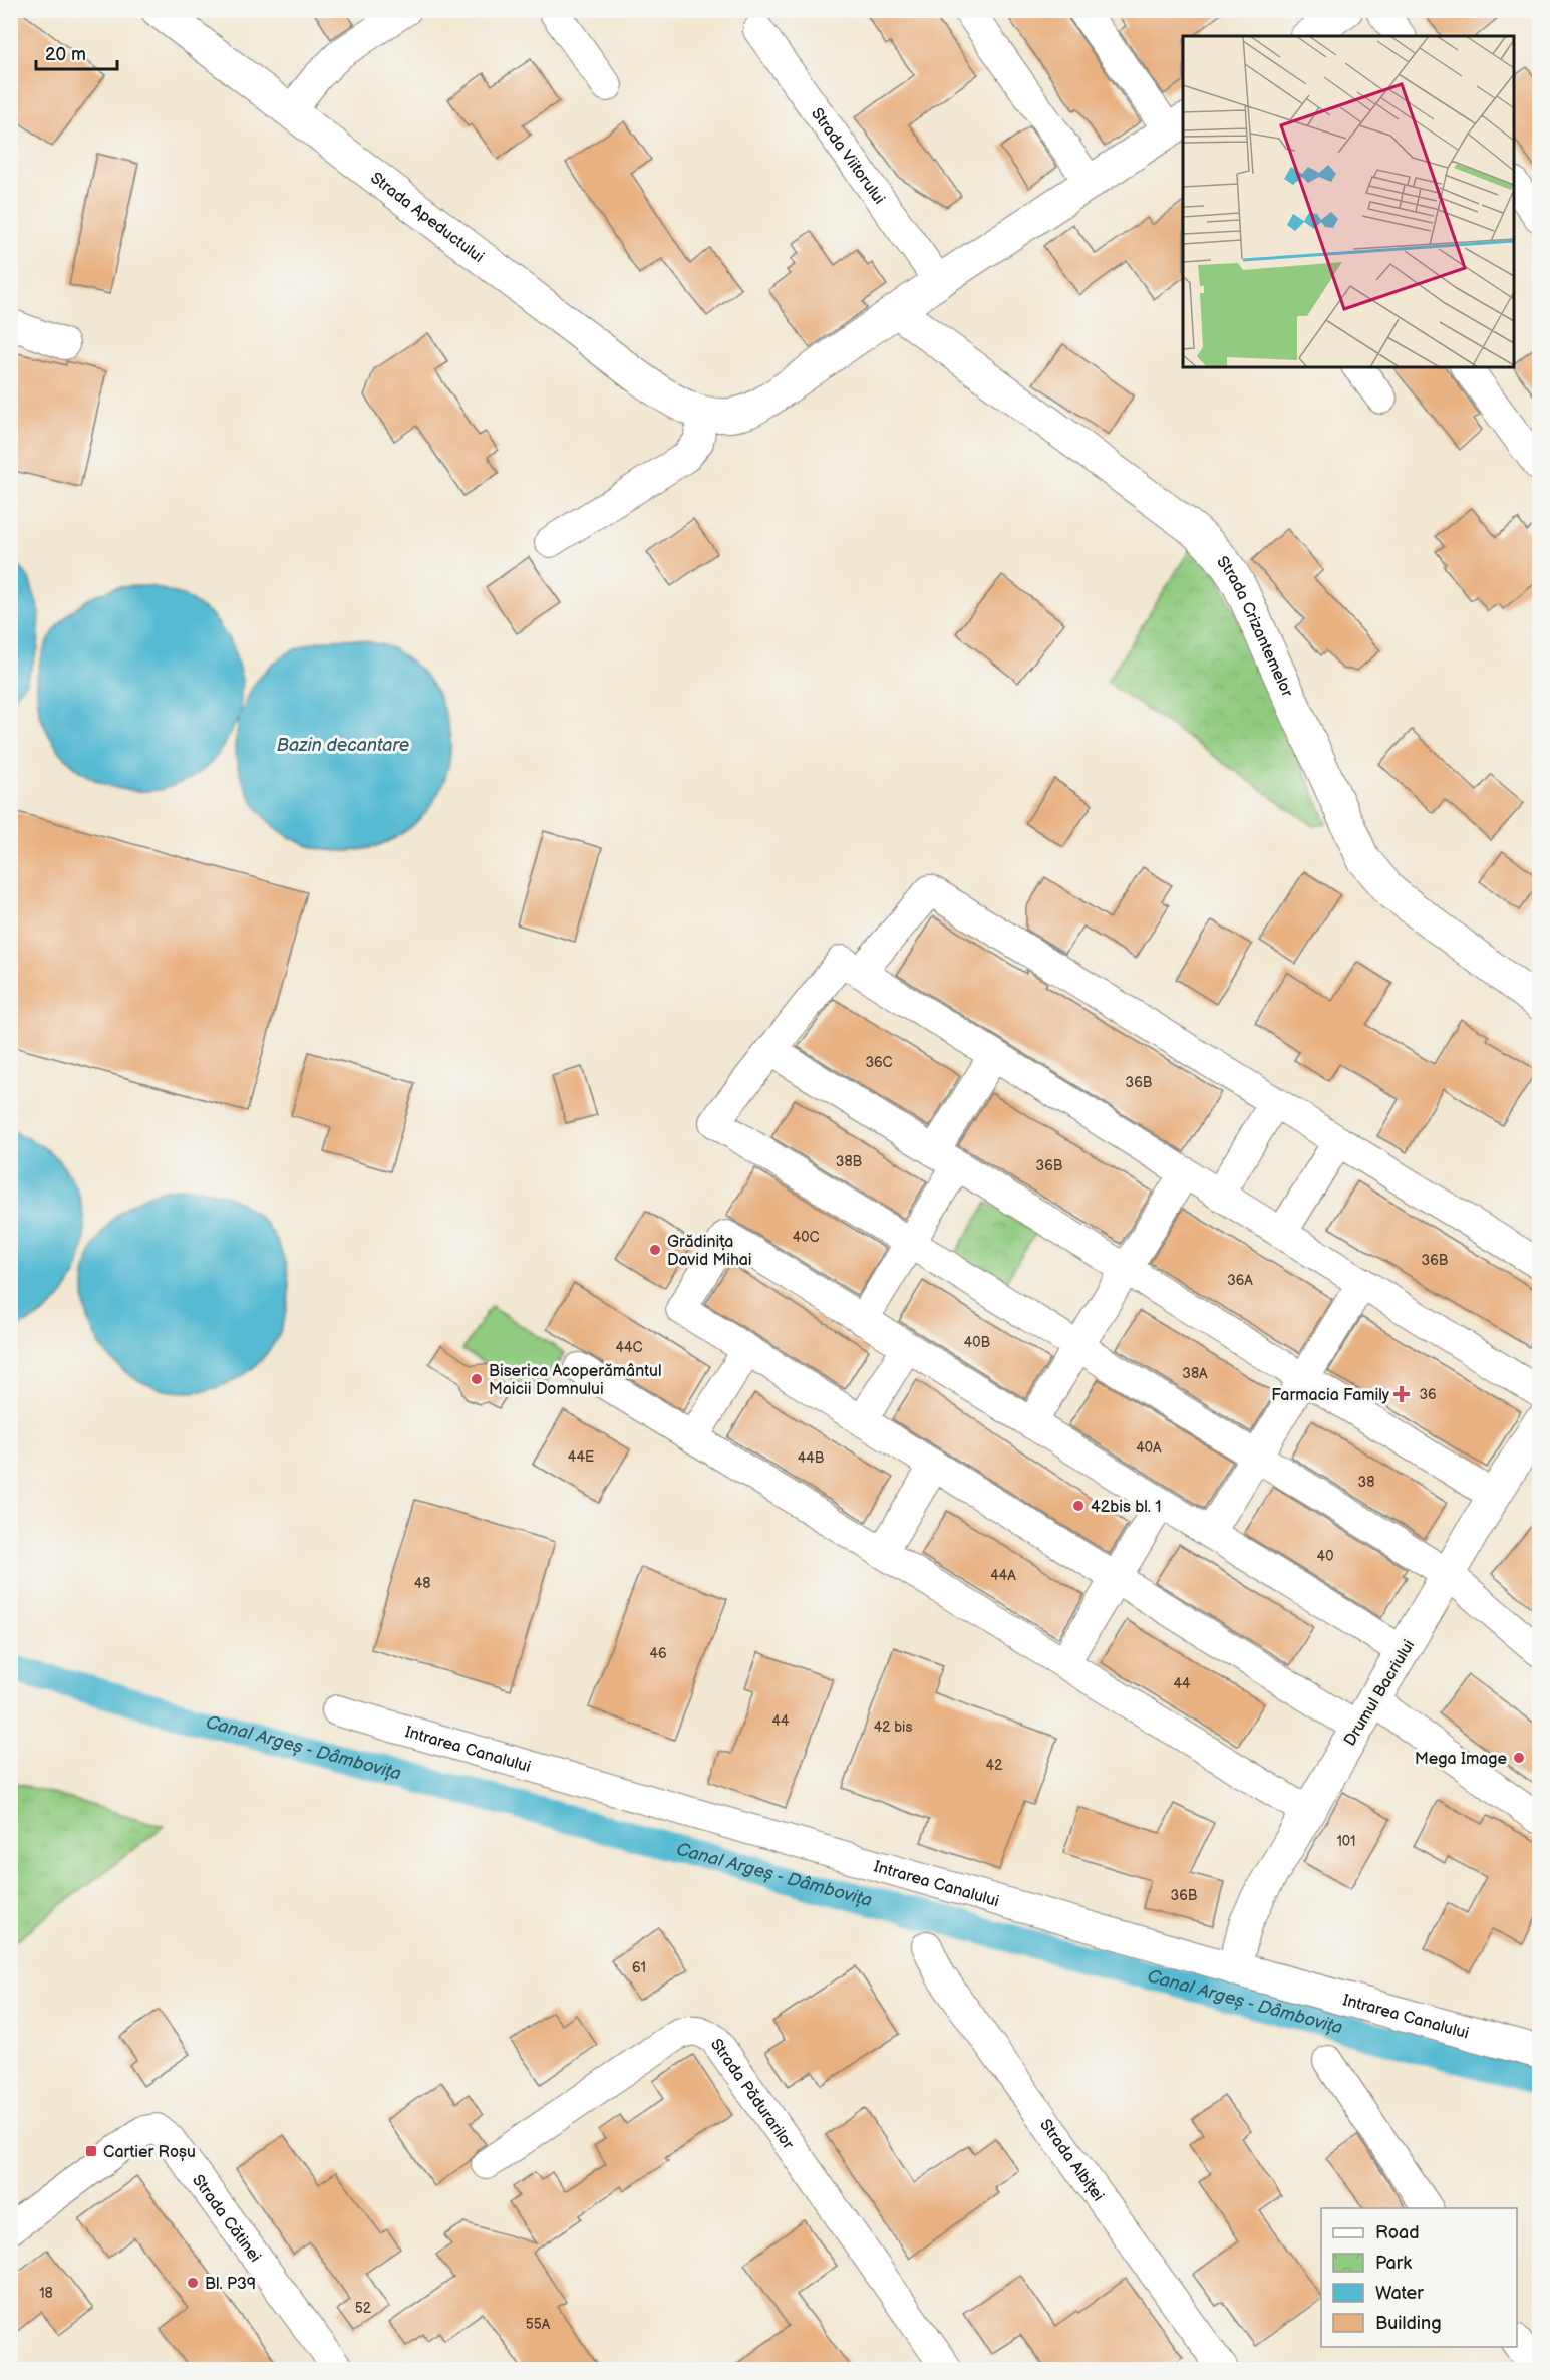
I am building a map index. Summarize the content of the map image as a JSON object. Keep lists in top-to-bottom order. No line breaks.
{"streets":{"street":["Strada Viitorului","Strada Apeductului","Strada Crizantemelor","Drumul Bacriului","Intrarea Canalului","Strada Pădurarilor","Strada Albiței","Strada Cătinei"]},"crossings":[["Drumul Bacriului","Intrarea Canalului"]],"water":["Bazin decantare","Canal Argeș - Dâmbovița"],"places":{"other":["Grădinița David Mihai","Biserica Acoperământul Maicii Domnului","42bis bl. 1","Mega Image","Bl. P39"],"health":["Farmacia Family"],"transit":["Cartier Roșu"]},"house_numbers":["36C","36B","38B","36B","40C","36B","36A","40B","44C","38A","36","40A","44E","44B","38","40","44A","48","46","44","44","42 bis","42","101","36B","61","18","52","55A"],"legend":["Road","Park","Water","Building"],"scale_bar":"20 m"}
